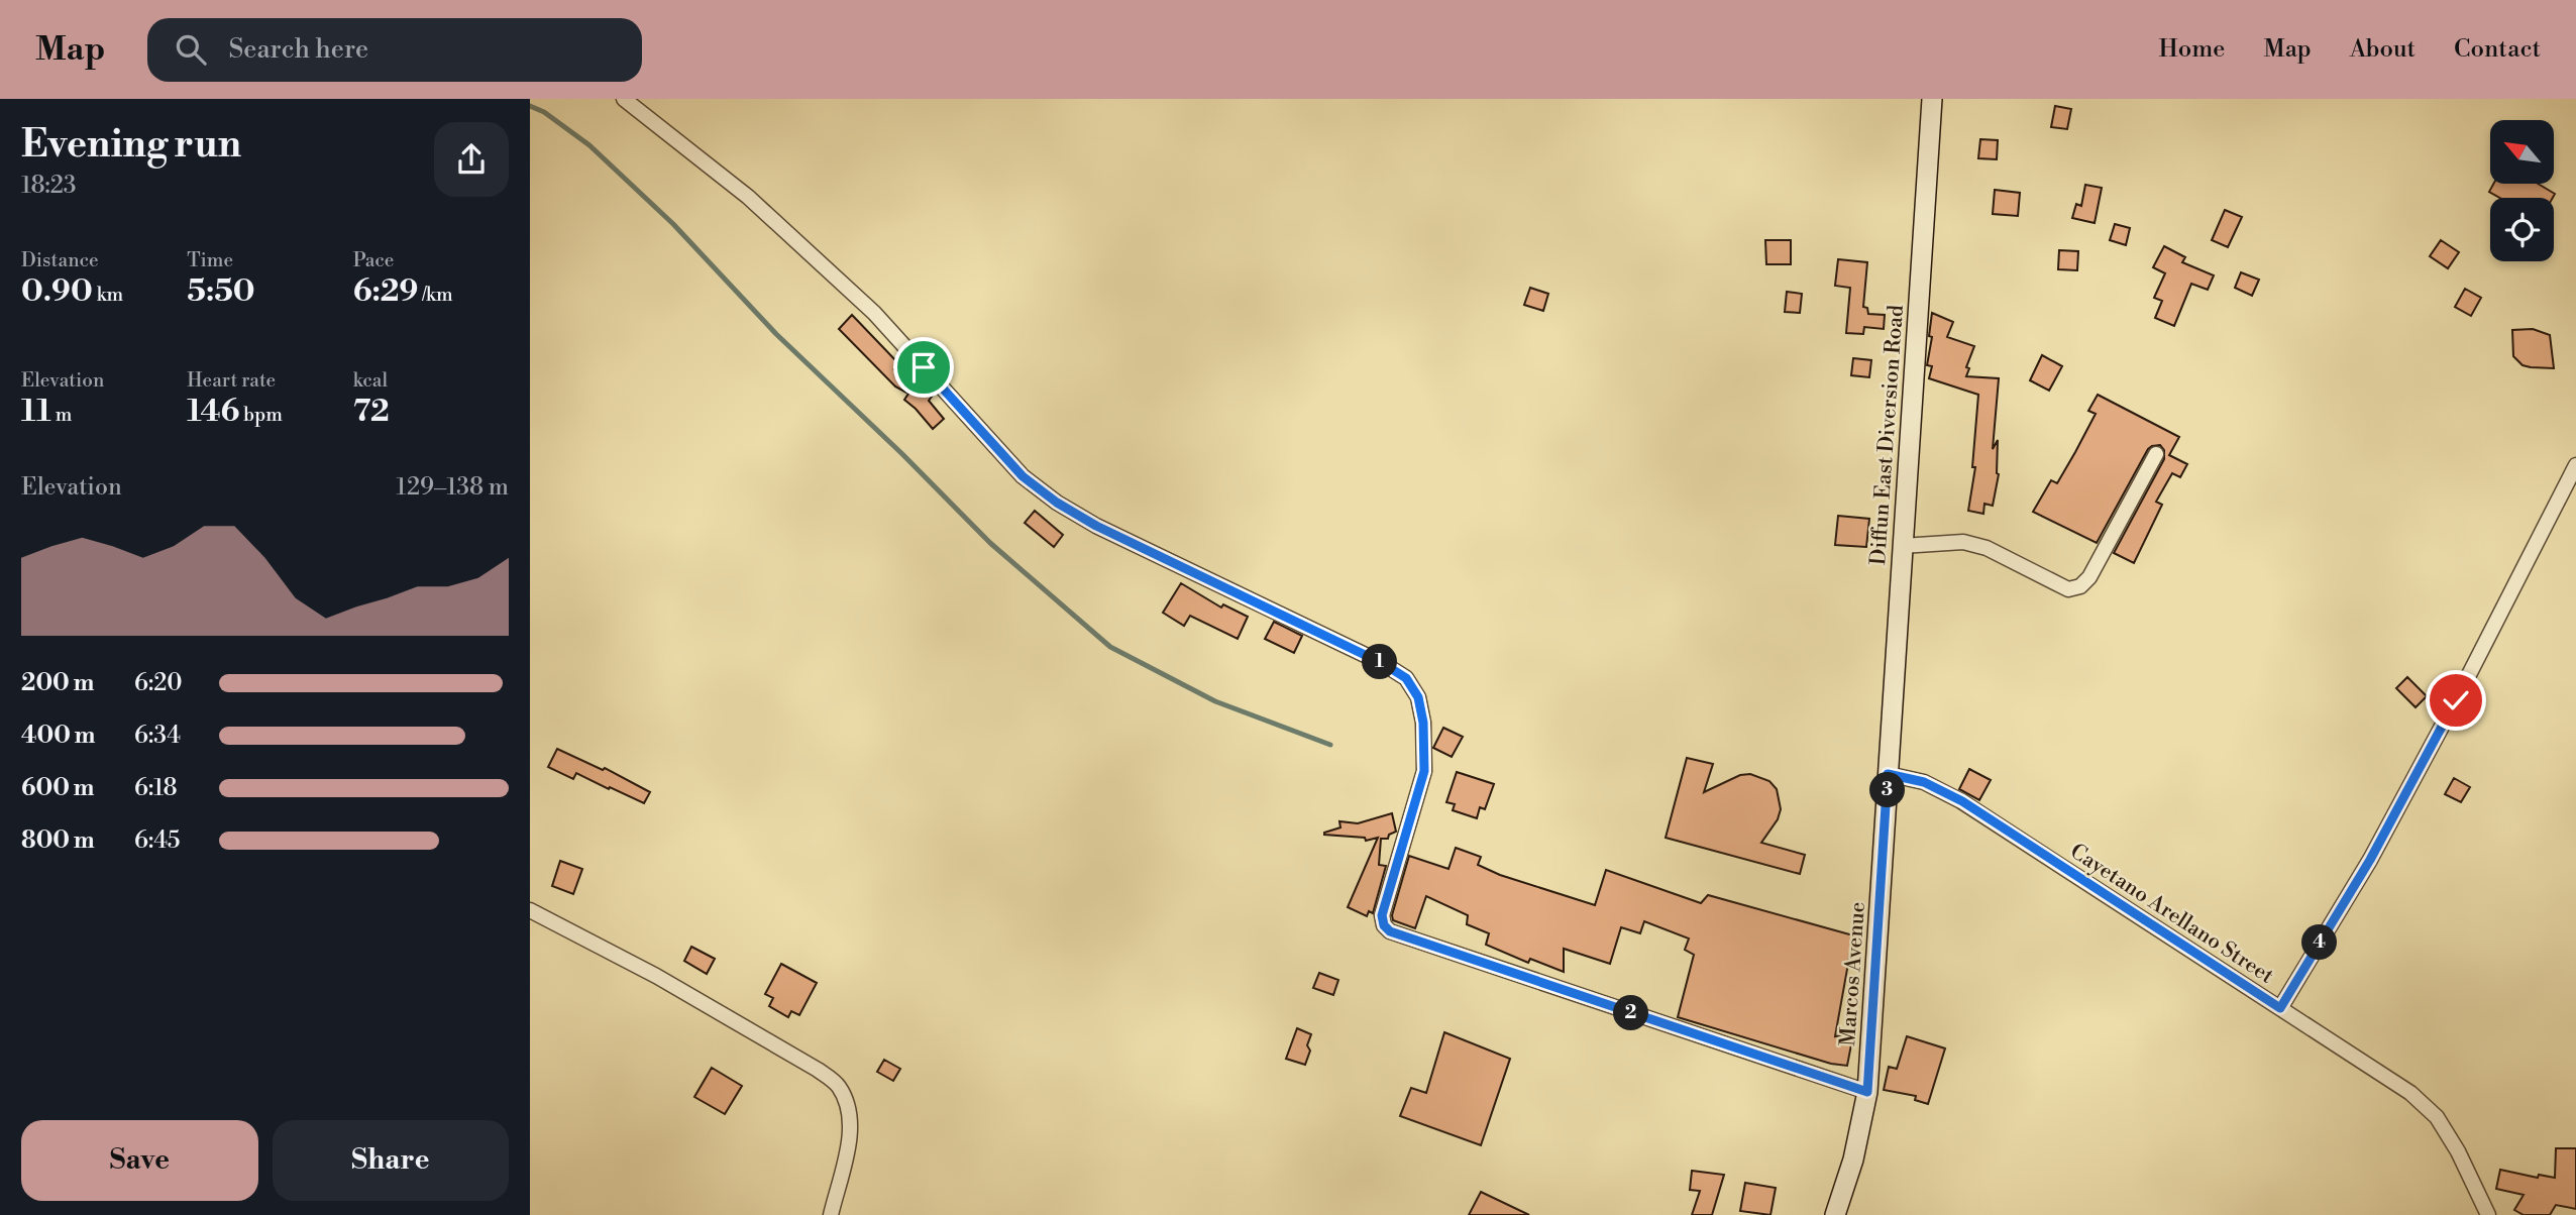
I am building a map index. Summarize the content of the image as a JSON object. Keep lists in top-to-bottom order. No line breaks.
{"streets":{"main road":["Diffun East Diversion Road","Marcos Avenue"],"street":["Cayetano Arellano Street"]},"crossings":[["Diffun East Diversion Road","Cayetano Arellano Street"],["Diffun East Diversion Road","Marcos Avenue"],["Cayetano Arellano Street","Marcos Avenue"]],"north":"top left","page":{"header":"Map","search":"Search here","nav":["Home","Map","About","Contact"],"heading":["Evening run","18:23"],"stats":[["Distance","0.90 km"],["Time","5:50"],["Pace","6:29 /km"],["Elevation","11 m"],["Heart rate","146 bpm"],["kcal","72"]],"chart":["Elevation","129–138 m"],"pins":["1","3","4","2"],"list":[{"name":"200 m","note":"6:20"},{"name":"400 m","note":"6:34"},{"name":"600 m","note":"6:18"},{"name":"800 m","note":"6:45"}],"buttons":["Save","Share"]}}
